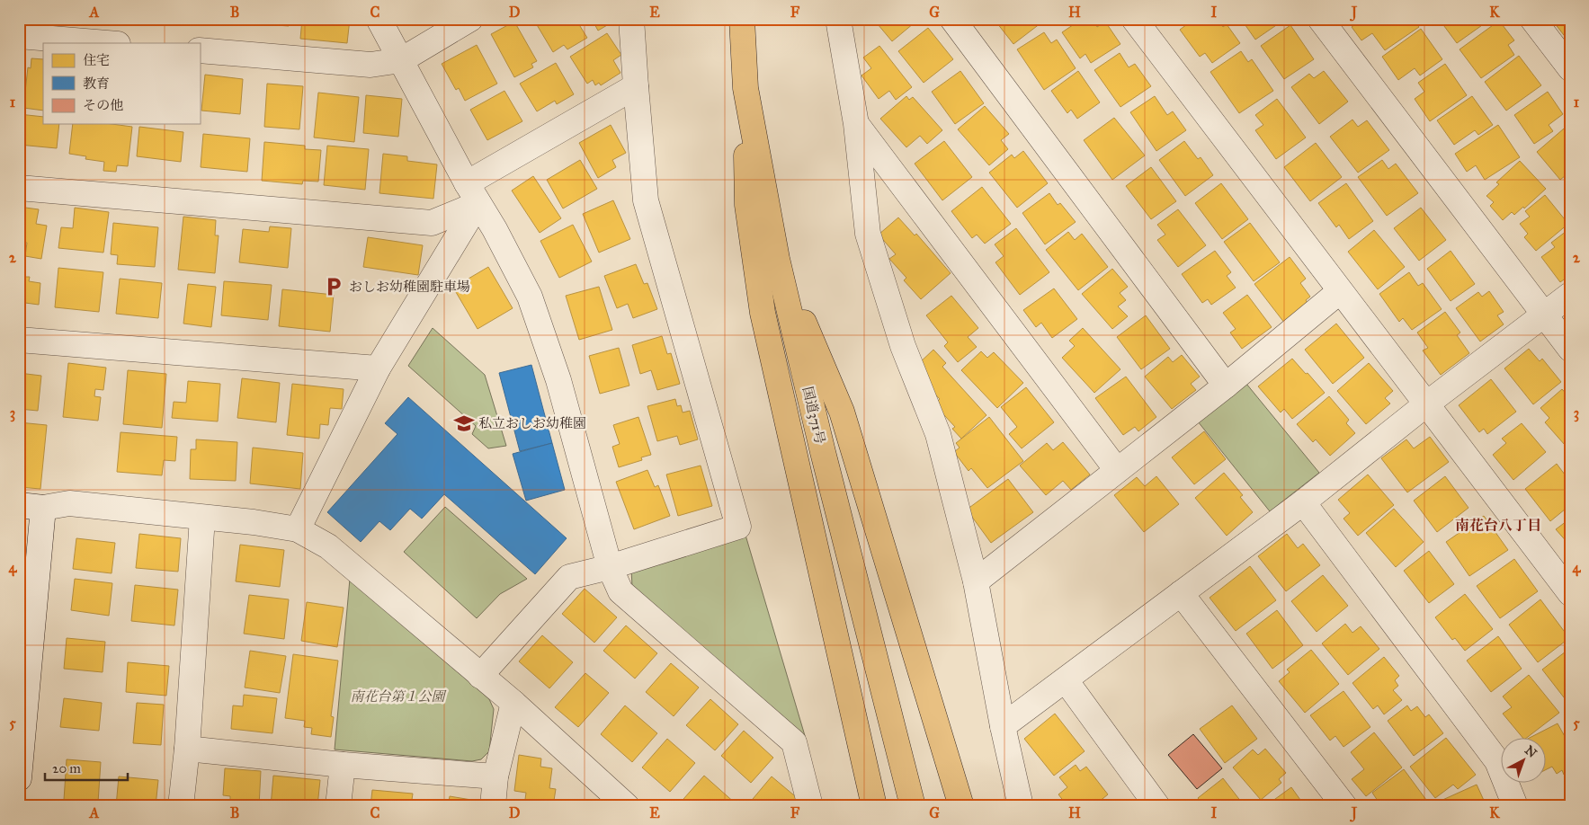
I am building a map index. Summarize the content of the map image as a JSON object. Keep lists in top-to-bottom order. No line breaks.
{"streets":{"highway":["国道371号"]},"districts":["南花台八丁目"],"parks":["南花台第１公園"],"places":{"parking":["おしお幼稚園駐車場"],"school or university":["私立おしお幼稚園"]},"legend":["住宅","教育","その他"],"scale_bar":"20 m","north":"top right","grid":{"columns":["A","B","C","D","E","F","G","H","I","J","K"],"rows":["1","2","3","4","5"]}}
